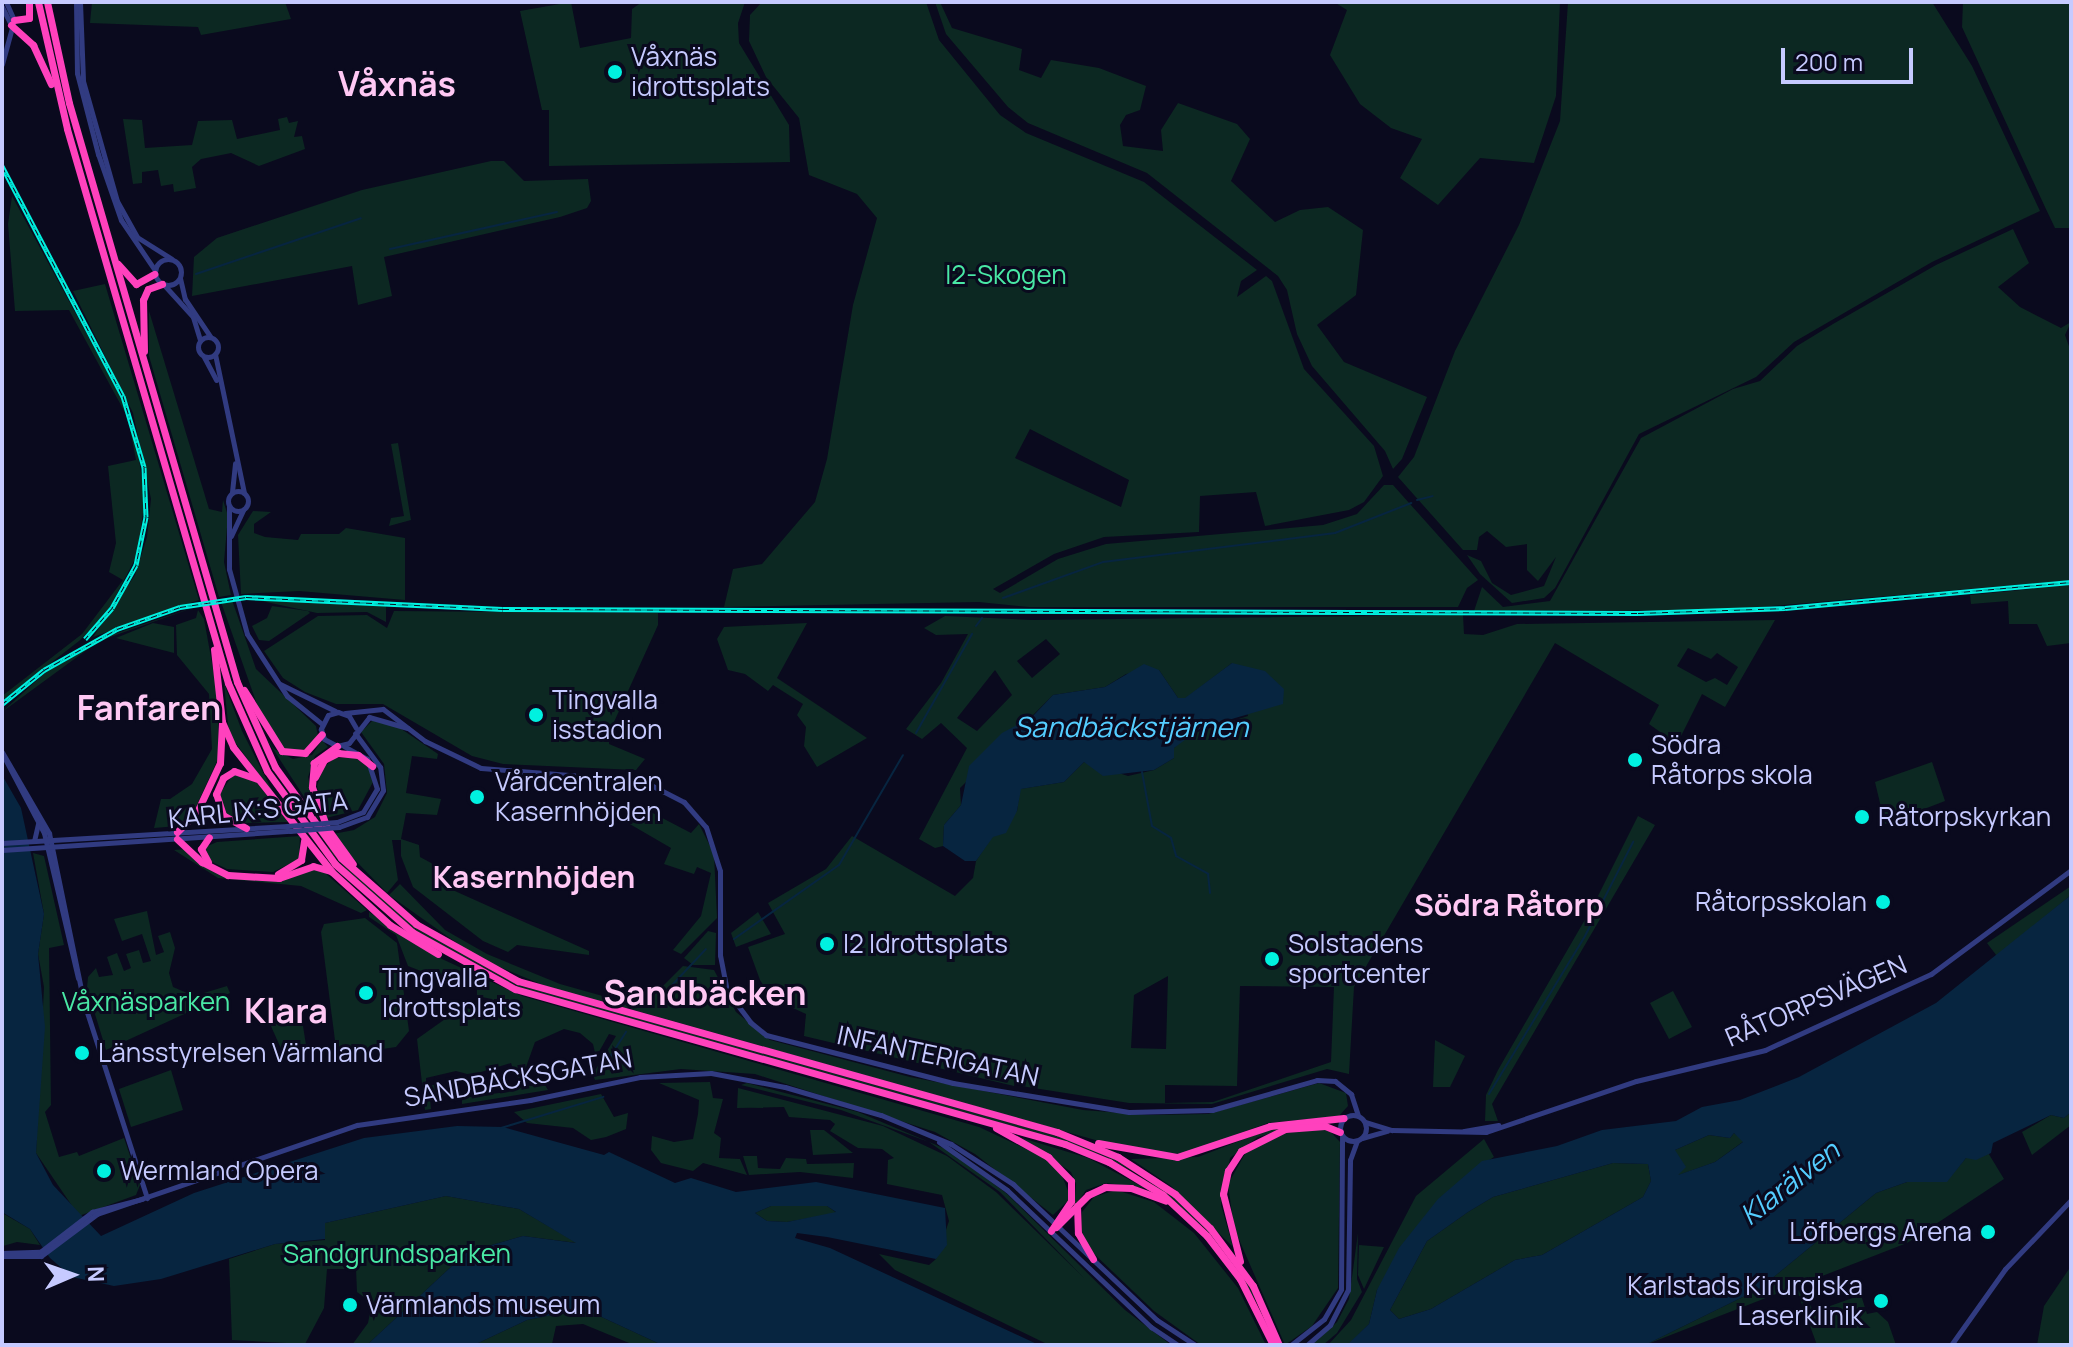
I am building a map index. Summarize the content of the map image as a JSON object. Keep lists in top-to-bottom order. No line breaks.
{"streets":{"street":["KARL IX:S GATA","RÅTORPSVÄGEN","INFANTERIGATAN","SANDBÄCKSGATAN"]},"crossings":[["KARL IX:S GATA","INFANTERIGATAN"]],"districts":["Våxnäs","Fanfaren","Kasernhöjden","Södra Råtorp","Sandbäcken","Klara"],"water":["Sandbäckstjärnen","Klarälven"],"parks":["I2-Skogen","Våxnäsparken","Sandgrundsparken"],"places":["Våxnäs idrottsplats","Tingvalla isstadion","Södra Råtorps skola","Vårdcentralen Kasernhöjden","Råtorpskyrkan","Råtorpsskolan","I2 Idrottsplats","Solstadens sportcenter","Tingvalla Idrottsplats","Länsstyrelsen Värmland","Wermland Opera","Löfbergs Arena","Karlstads Kirurgiska Laserklinik","Värmlands museum"],"scale_bar":"200 m","north":"right"}
